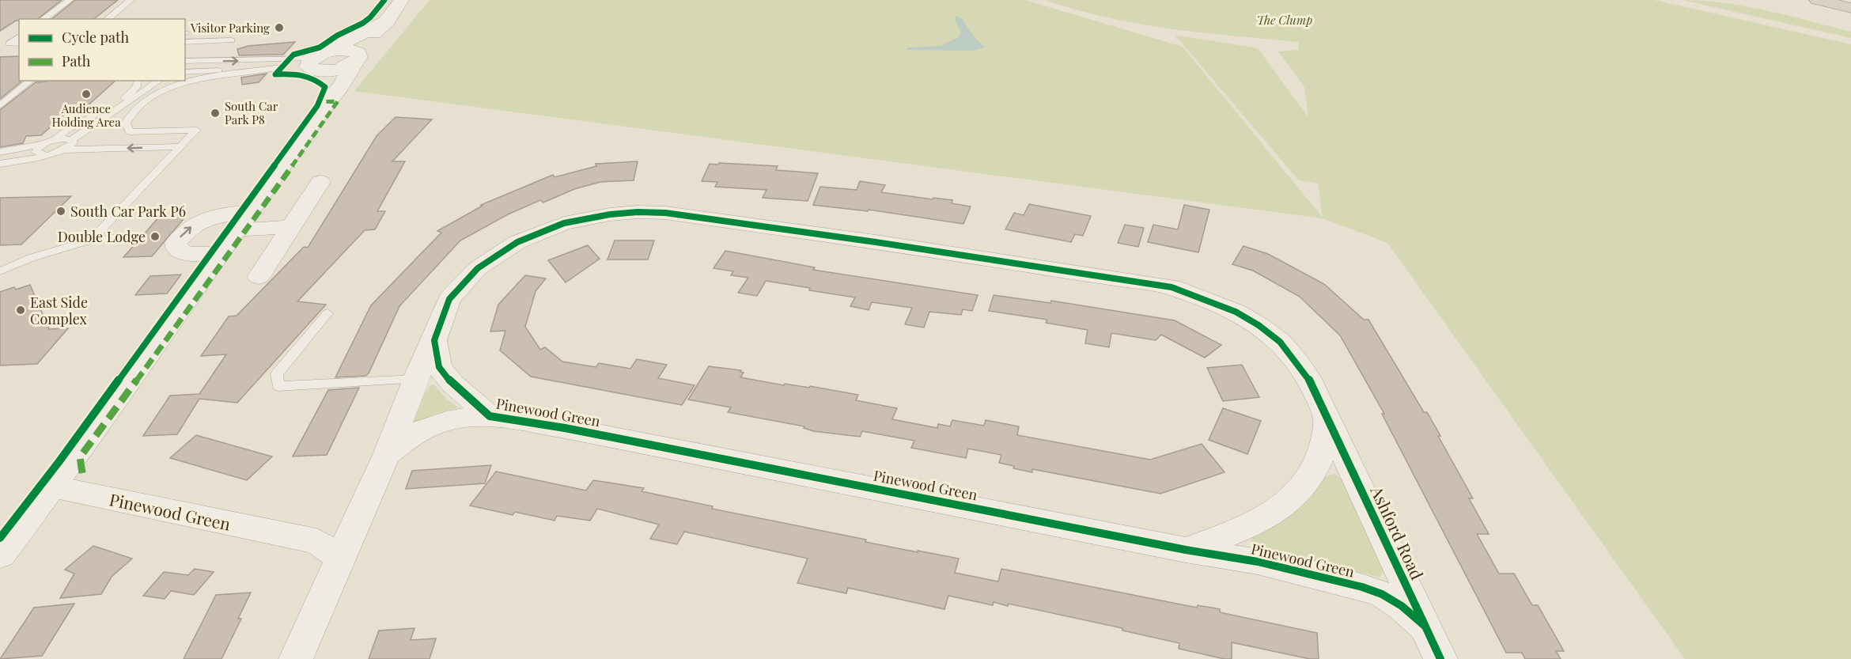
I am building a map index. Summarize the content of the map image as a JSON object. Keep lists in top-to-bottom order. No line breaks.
{"streets":{"street":["Pinewood Green","Ashford Road"]},"crossings":[["Pinewood Green","Ashford Road"]],"parks":["The Clump"],"places":["Visitor Parking","Audience Holding Area","South Car Park P8","South Car Park P6","Double Lodge","East Side Complex"],"legend":["Cycle path","Path"]}
